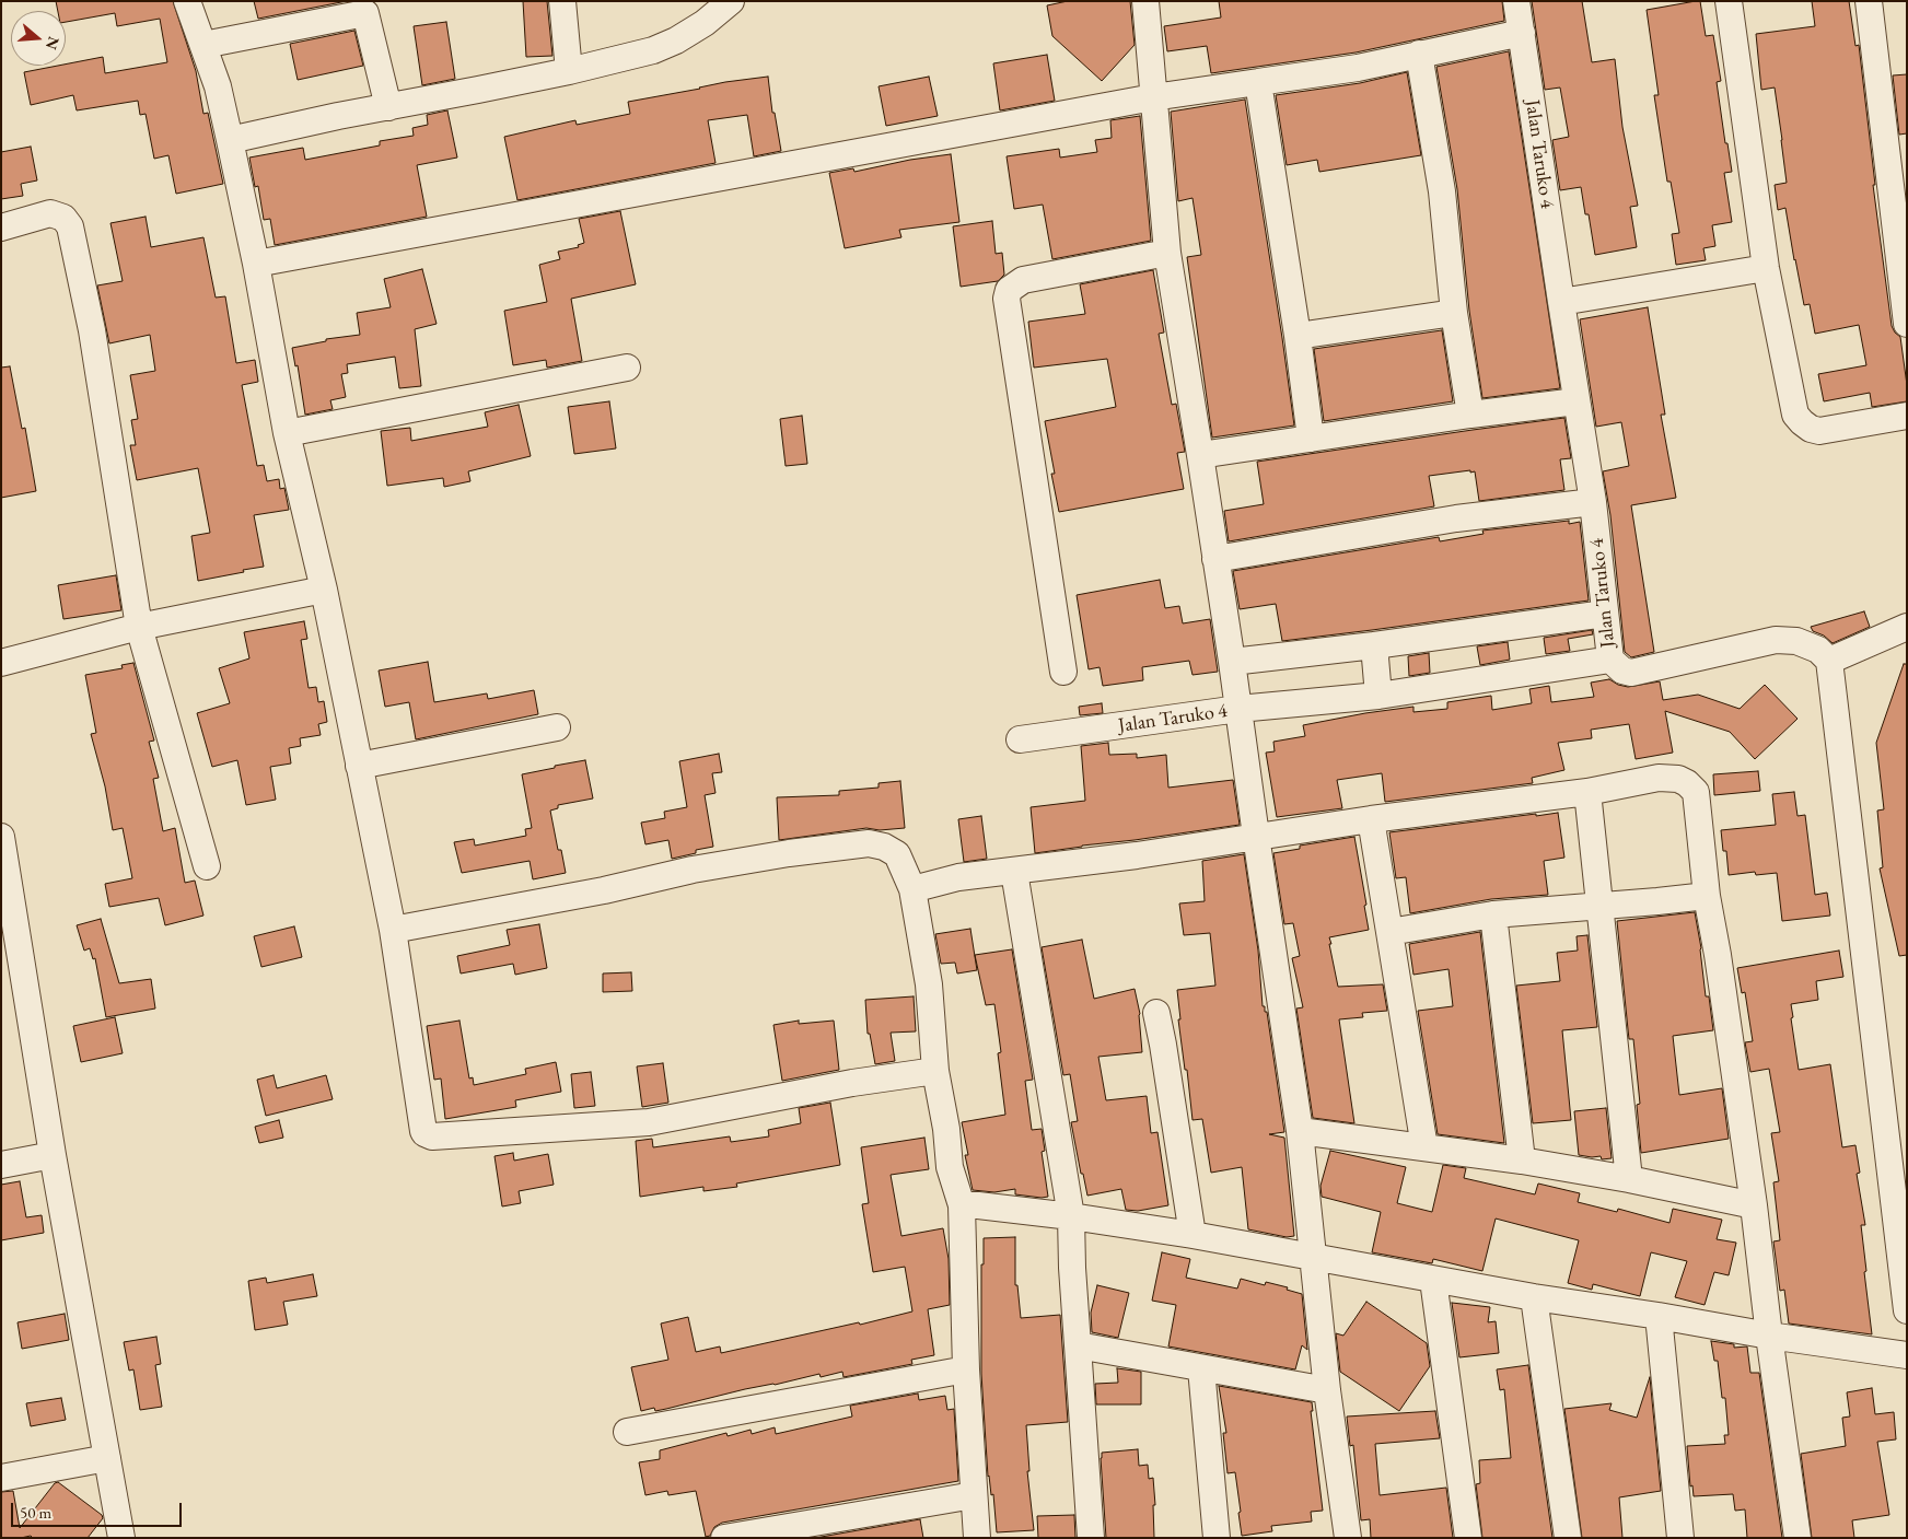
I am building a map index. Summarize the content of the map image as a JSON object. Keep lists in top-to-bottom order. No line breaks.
{"streets":{"street":["Jalan Taruko 4"]},"scale_bar":"50 m","north":"right"}
